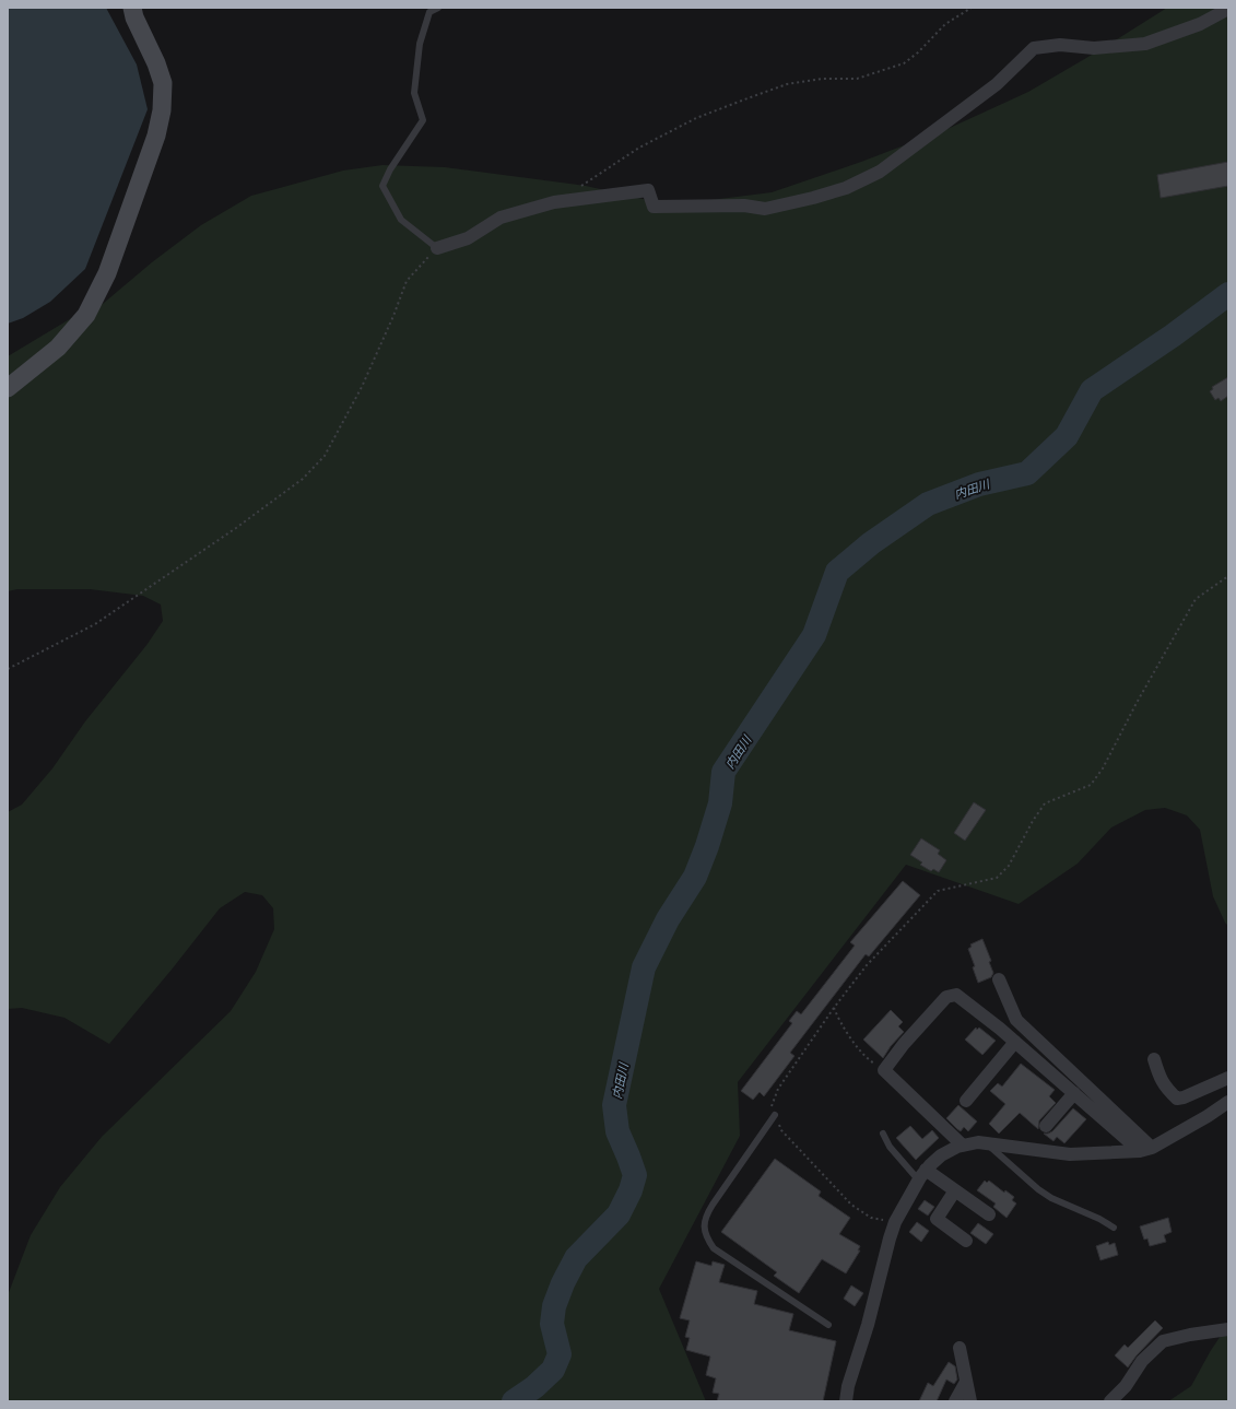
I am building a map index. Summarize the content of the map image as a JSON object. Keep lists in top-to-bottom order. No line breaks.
{"water":["内田川"]}
